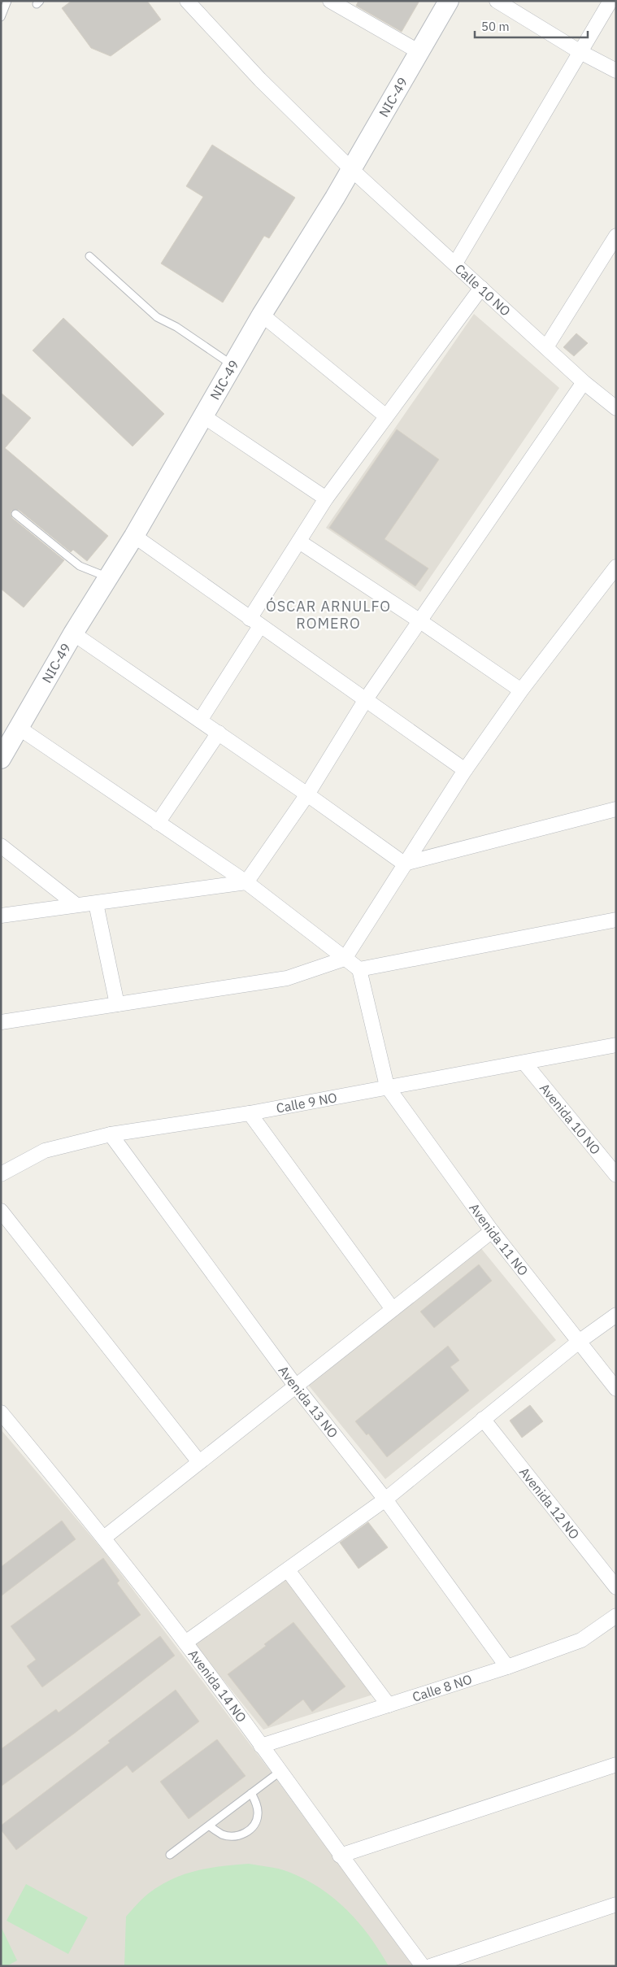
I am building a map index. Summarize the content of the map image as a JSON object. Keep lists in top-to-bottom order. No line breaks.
{"streets":{"street":["NIC-49","Calle 10 NO","Calle 9 NO","Avenida 10 NO","Avenida 11 NO","Avenida 13 NO","Avenida 12 NO","Avenida 14 NO","Calle 8 NO"]},"crossings":[["NIC-49","Calle 10 NO"],["Calle 9 NO","Avenida 10 NO"],["Calle 9 NO","Avenida 11 NO"],["Calle 9 NO","Avenida 13 NO"],["Avenida 13 NO","Calle 8 NO"],["Avenida 14 NO","Calle 8 NO"]],"districts":["ÓSCAR ARNULFO ROMERO"],"scale_bar":"50 m"}
